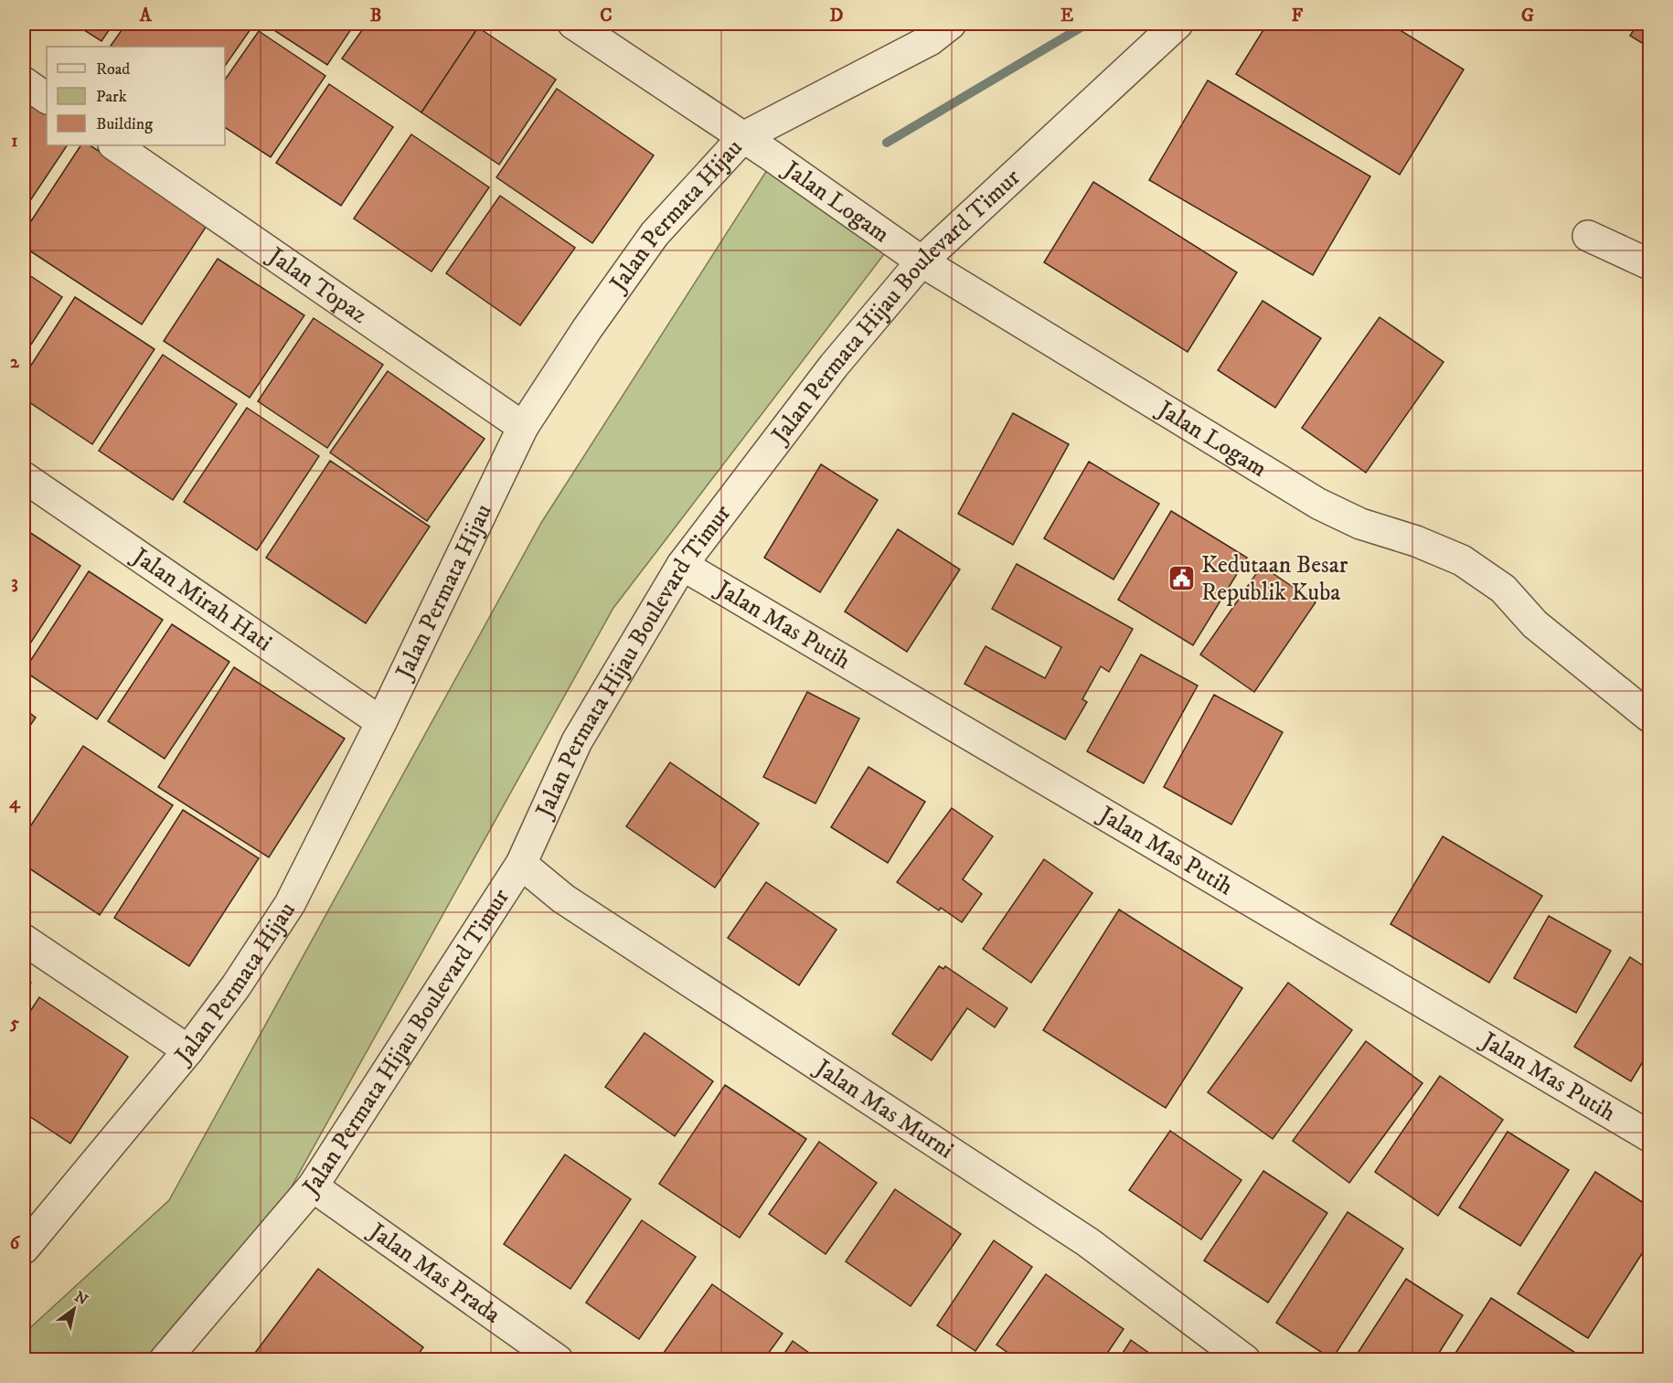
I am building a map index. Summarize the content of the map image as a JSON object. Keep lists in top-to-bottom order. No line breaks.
{"streets":{"street":["Jalan Logam","Jalan Permata Hijau","Jalan Topaz","Jalan Permata Hijau Boulevard Timur","Jalan Mirah Hati","Jalan Mas Putih","Jalan Mas Murni","Jalan Mas Prada"]},"crossings":[["Jalan Logam","Jalan Permata Hijau"],["Jalan Logam","Jalan Permata Hijau Boulevard Timur"],["Jalan Permata Hijau","Jalan Topaz"],["Jalan Permata Hijau","Jalan Mirah Hati"],["Jalan Permata Hijau Boulevard Timur","Jalan Mas Putih"],["Jalan Permata Hijau Boulevard Timur","Jalan Mas Murni"],["Jalan Permata Hijau Boulevard Timur","Jalan Mas Prada"]],"places":{"public building":["Kedutaan Besar Republik Kuba"]},"legend":["Road","Park","Building"],"north":"top right","grid":{"columns":["A","B","C","D","E","F","G"],"rows":["1","2","3","4","5","6"]}}
